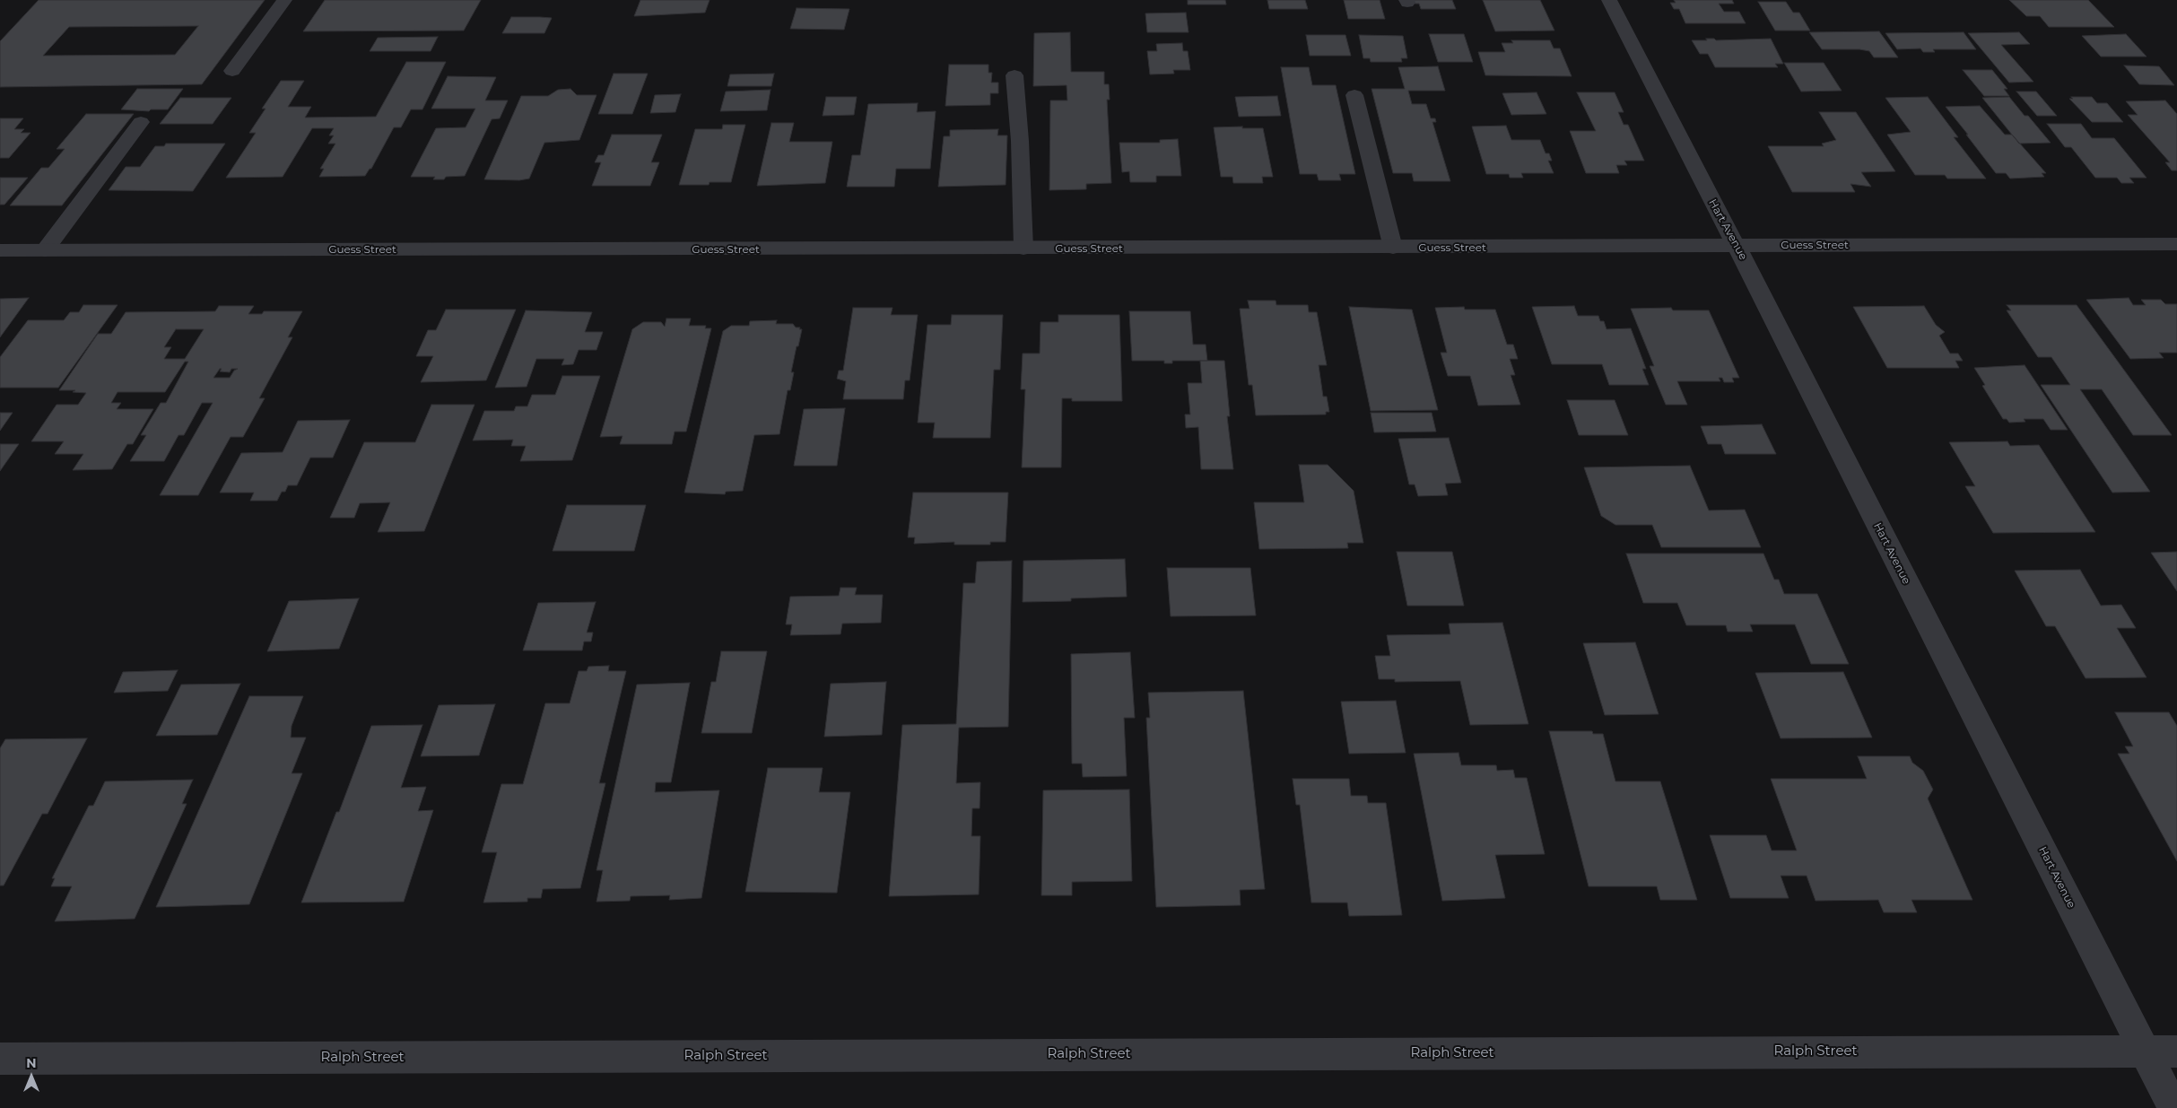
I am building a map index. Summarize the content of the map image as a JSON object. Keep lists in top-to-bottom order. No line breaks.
{"streets":{"street":["Hart Avenue","Guess Street","Ralph Street"]},"crossings":[["Hart Avenue","Guess Street"],["Hart Avenue","Ralph Street"]],"north":"top"}
